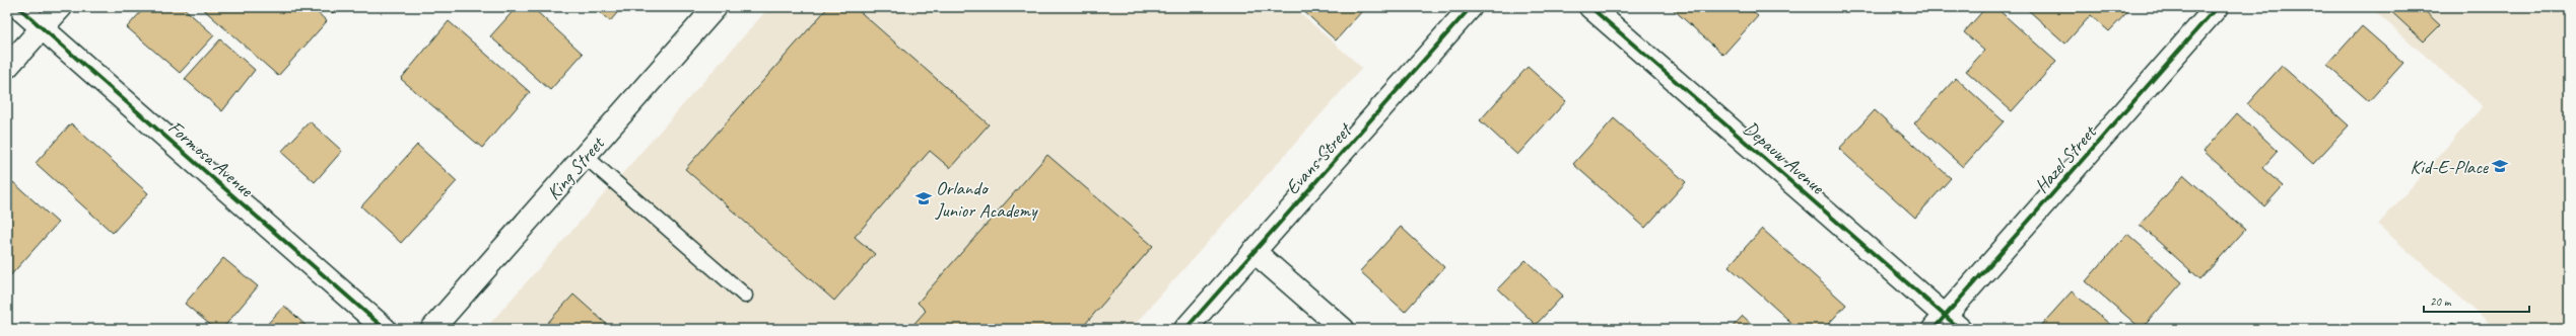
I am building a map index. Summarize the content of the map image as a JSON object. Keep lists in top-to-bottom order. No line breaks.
{"streets":{"street":["Depauw Avenue","Formosa Avenue","Evans Street","Hazel Street","King Street"]},"crossings":[["Depauw Avenue","Hazel Street"]],"places":{"school or university":["Kid-E-Place","Orlando Junior Academy"]},"scale_bar":"20 m"}
